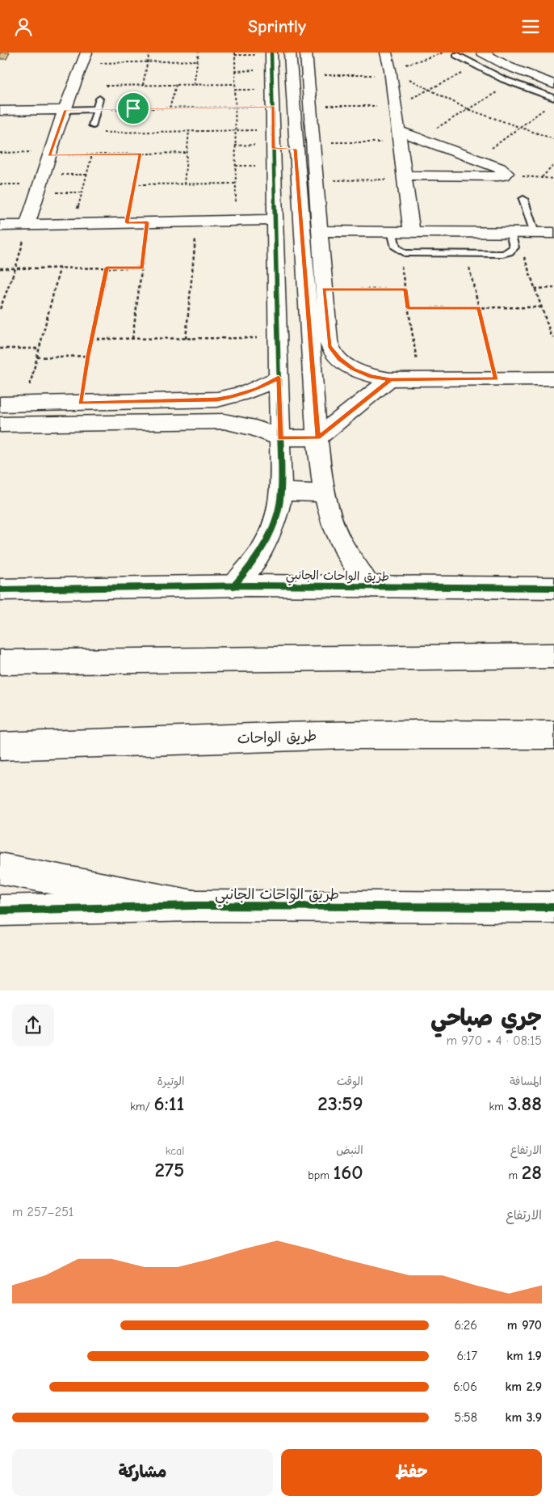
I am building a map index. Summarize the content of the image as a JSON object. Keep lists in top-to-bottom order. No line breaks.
{"streets":{"main road":["طريق الواحات الجانبي","طريق الواحات"]},"page":{"header":"Sprintly","heading":["جري صباحي","08:15 · 4 × 970 m"],"stats":[["المسافة","3.88 km"],["الوقت","23:59"],["الوتيرة","6:11 /km"],["الارتفاع","28 m"],["النبض","160 bpm"],["kcal","275"]],"chart":["الارتفاع","251–257 m"],"list":[{"name":"970 m","note":"6:26"},{"name":"1.9 km","note":"6:17"},{"name":"2.9 km","note":"6:06"},{"name":"3.9 km","note":"5:58"}],"buttons":["حفظ","مشاركة"]}}
